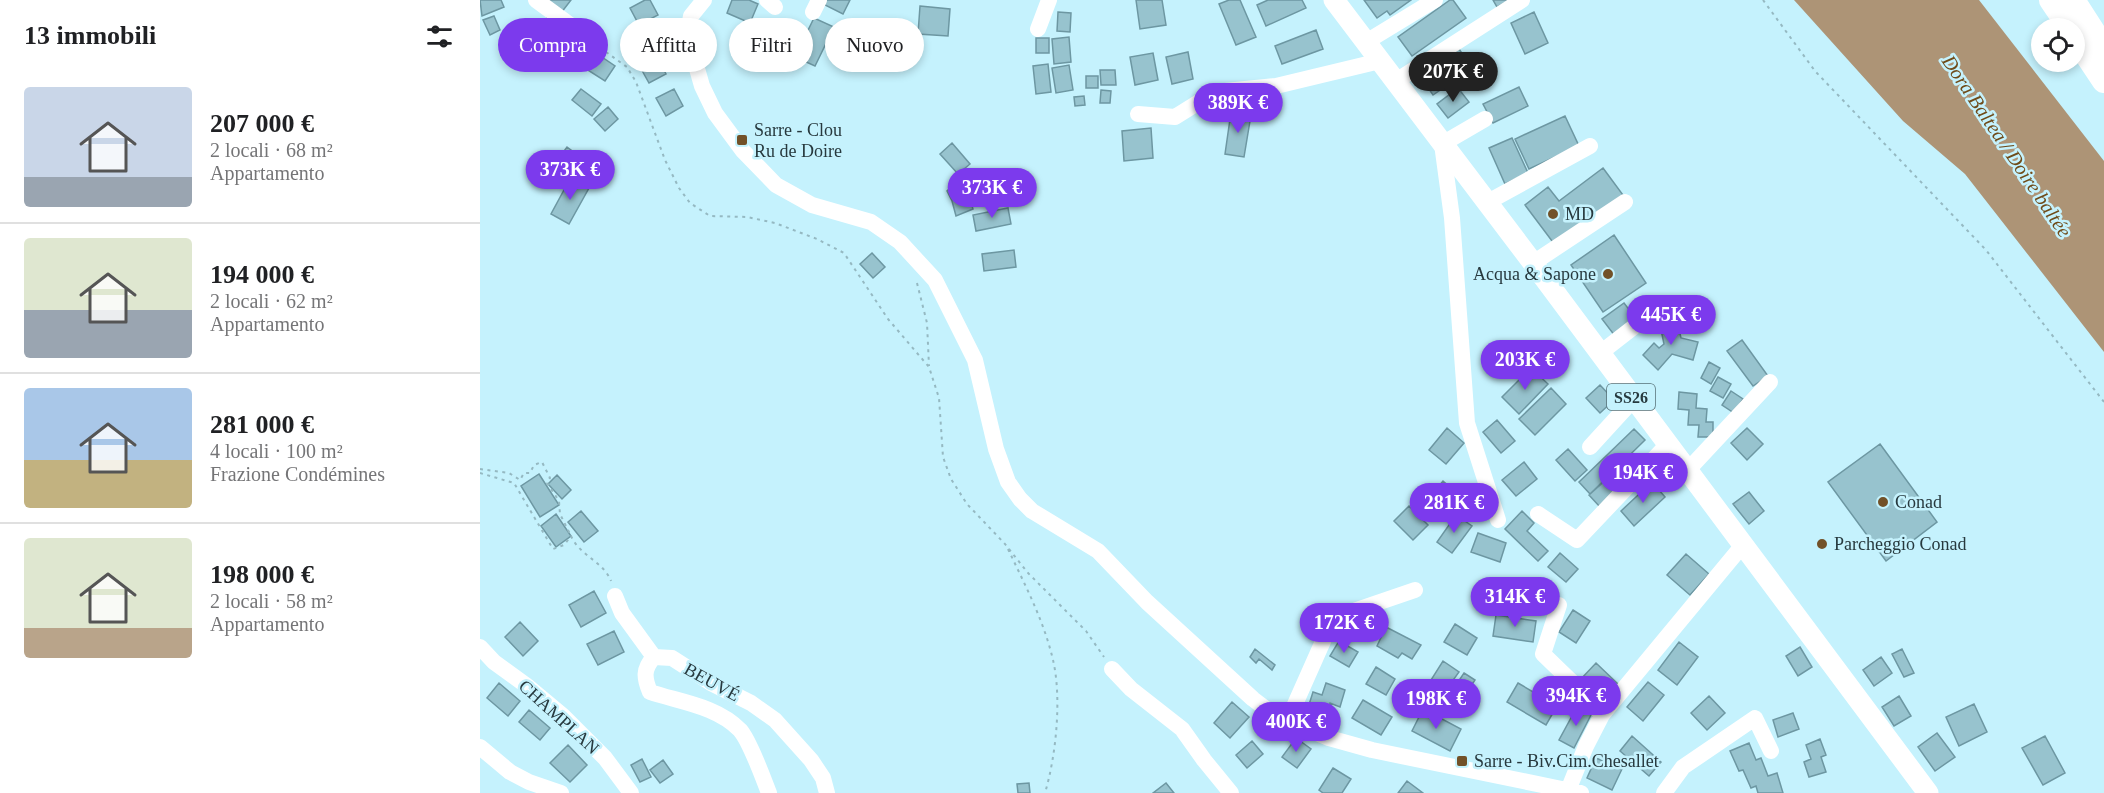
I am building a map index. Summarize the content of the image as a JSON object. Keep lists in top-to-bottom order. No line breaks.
{"streets":{"main road":["SS26"],"street":["BEUVÉ","CHAMPLAN"]},"water":["Dora Baltea / Doire baltée"],"places":{"transit":["Sarre - Clou Ru de Doire","Sarre - Biv.Cim.Chesallet"],"other":["MD","Acqua & Sapone","Conad","Parcheggio Conad"]},"page":{"heading":"13 immobili","chip":["Compra","Affitta","Filtri","Nuovo"],"price":["207K €","389K €","373K €","373K €","445K €","203K €","194K €","281K €","314K €","172K €","394K €","198K €","400K €"],"list":[{"name":"207 000 €","note":"2 locali · 68 m² · Appartamento"},{"name":"194 000 €","note":"2 locali · 62 m² · Appartamento"},{"name":"281 000 €","note":"4 locali · 100 m² · Frazione Condémines"},{"name":"198 000 €","note":"2 locali · 58 m² · Appartamento"}]}}
